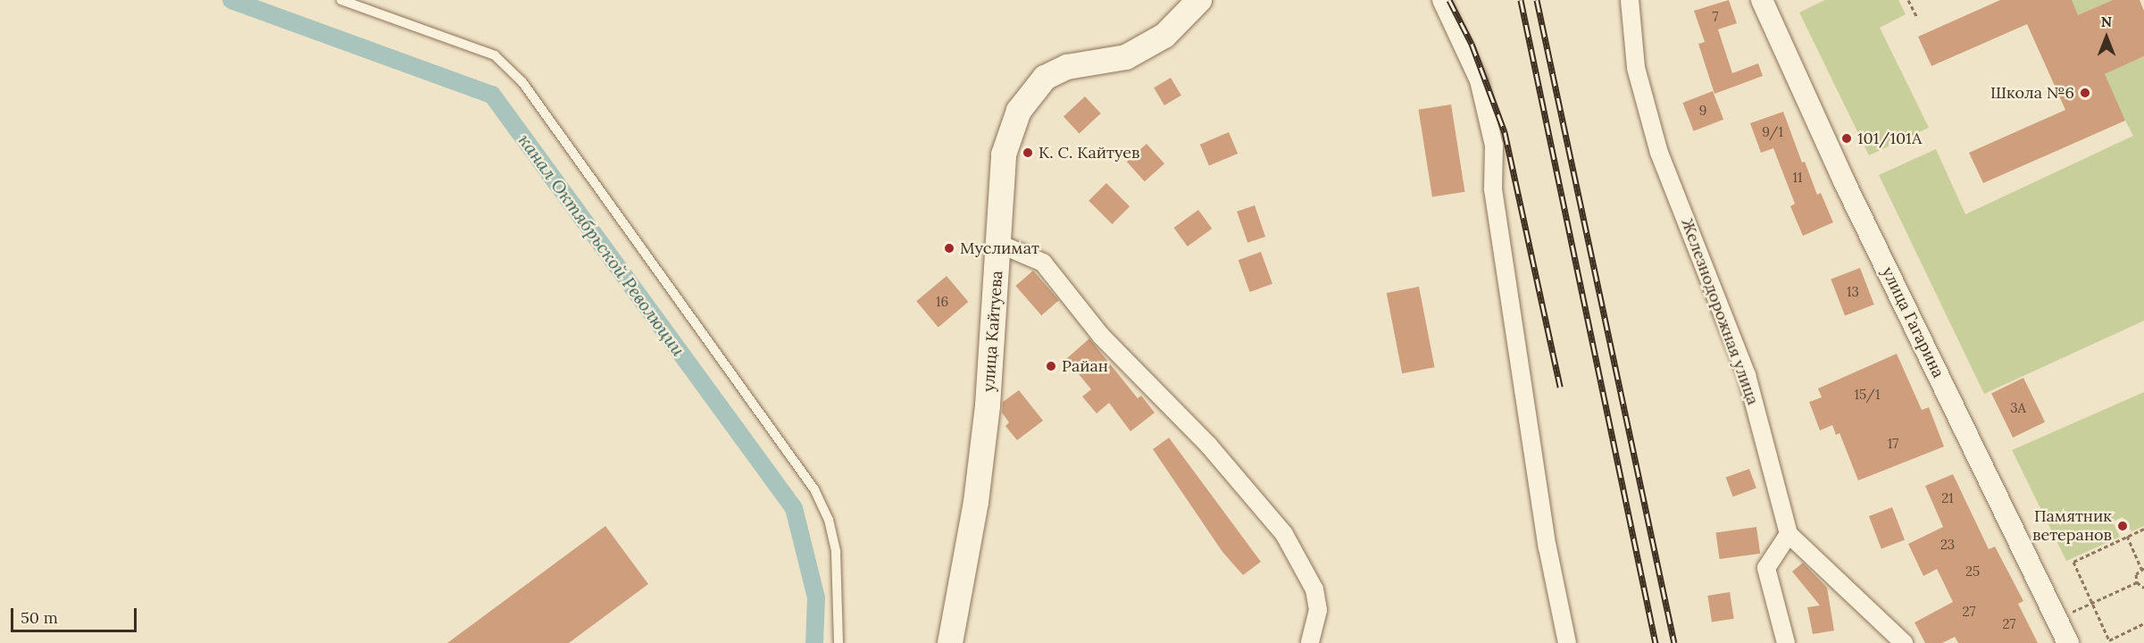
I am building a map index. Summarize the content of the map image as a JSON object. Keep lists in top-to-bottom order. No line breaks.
{"streets":{"main road":["улица Кайтуева"],"street":["Железнодорожная улица","улица Гагарина"]},"water":["канал Октябрьской Революции"],"places":["Школа №6","101/101А","К. С. Кайтуев","Муслимат","Райан","Памятник ветеранов"],"house_numbers":["7","9","9/1","11","13","16","15/1","3А","17","21","23","25","27","27"],"scale_bar":"50 m","north":"top"}
